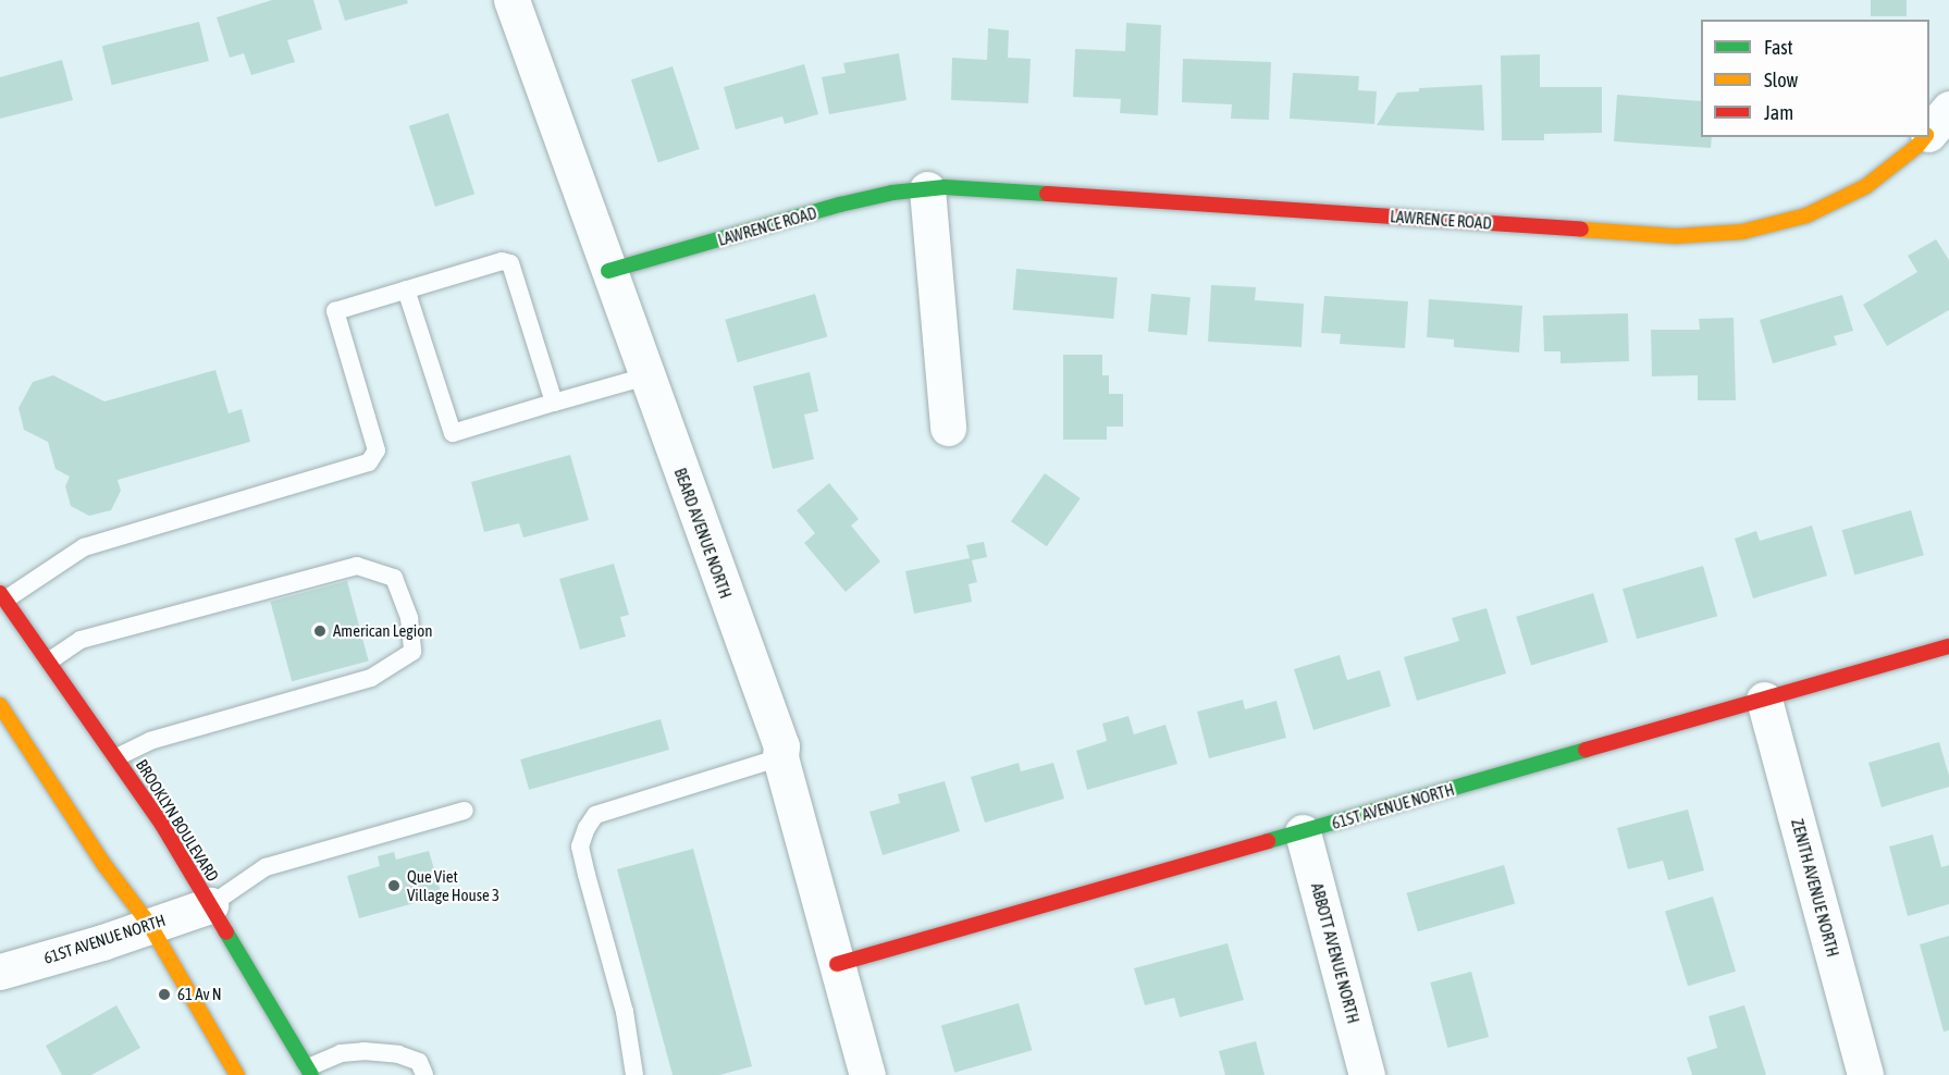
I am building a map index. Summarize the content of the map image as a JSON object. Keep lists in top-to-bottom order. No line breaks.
{"streets":{"street":["LAWRENCE ROAD","BEARD AVENUE NORTH","61ST AVENUE NORTH","BROOKLYN BOULEVARD","ZENITH AVENUE NORTH","ABBOTT AVENUE NORTH"]},"crossings":[["LAWRENCE ROAD","BEARD AVENUE NORTH"],["BEARD AVENUE NORTH","61ST AVENUE NORTH"],["61ST AVENUE NORTH","BROOKLYN BOULEVARD"],["61ST AVENUE NORTH","ZENITH AVENUE NORTH"],["61ST AVENUE NORTH","ABBOTT AVENUE NORTH"]],"places":["American Legion","Que Viet Village House 3","61 Av N"],"legend":["Fast","Slow","Jam"]}
